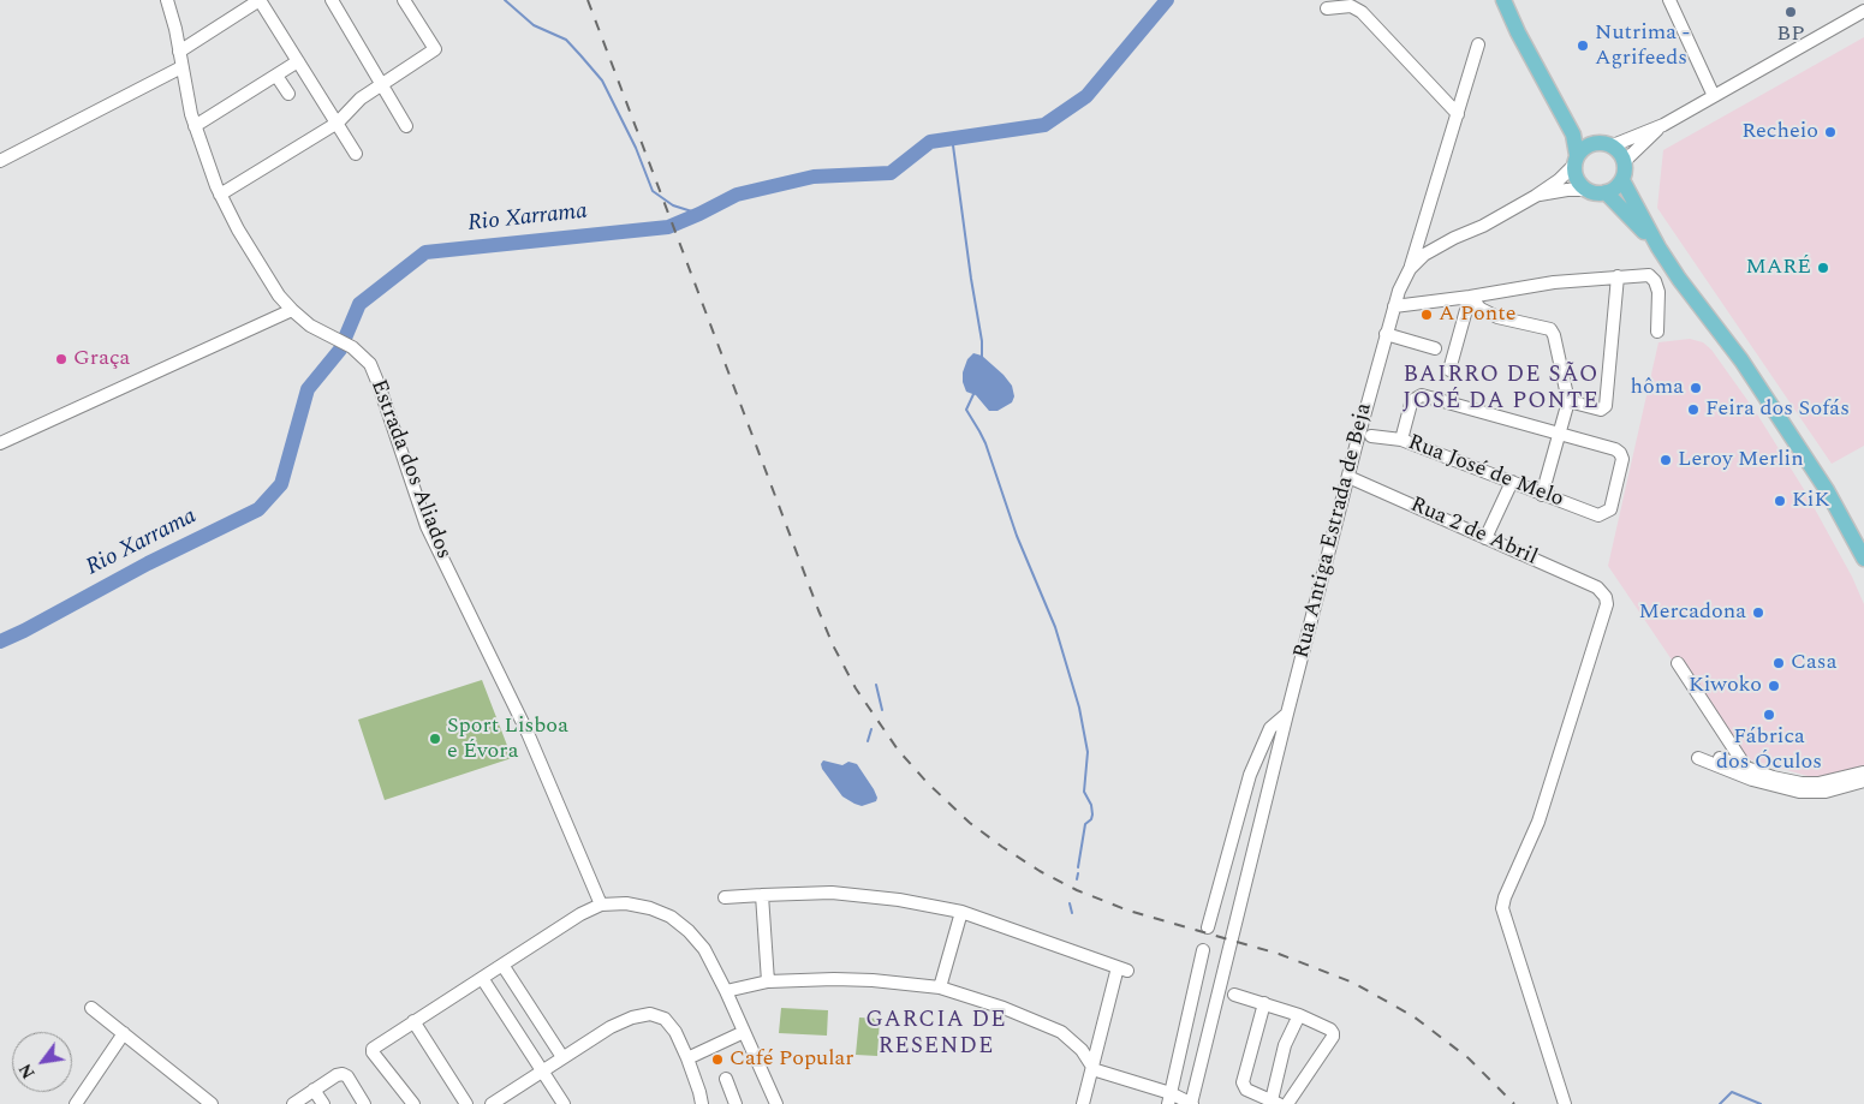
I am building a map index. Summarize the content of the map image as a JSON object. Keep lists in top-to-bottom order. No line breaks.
{"streets":{"street":["Estrada dos Aliados","Rua José de Melo","Rua Antiga Estrada de Beja","Rua 2 de Abril"]},"crossings":[["Rua Antiga Estrada de Beja","Rua 2 de Abril"]],"districts":["BAIRRO DE SÃO JOSÉ DA PONTE","GARCIA DE RESENDE"],"water":["Rio Xarrama"],"places":["BP","Nutrima - Agrifeeds","Recheio","MARÉ","A Ponte","Graça","hôma","Feira dos Sofás","Leroy Merlin","KiK","Mercadona","Casa","Kiwoko","Fábrica dos Óculos","Sport Lisboa e Évora","Café Popular"],"north":"bottom left"}
